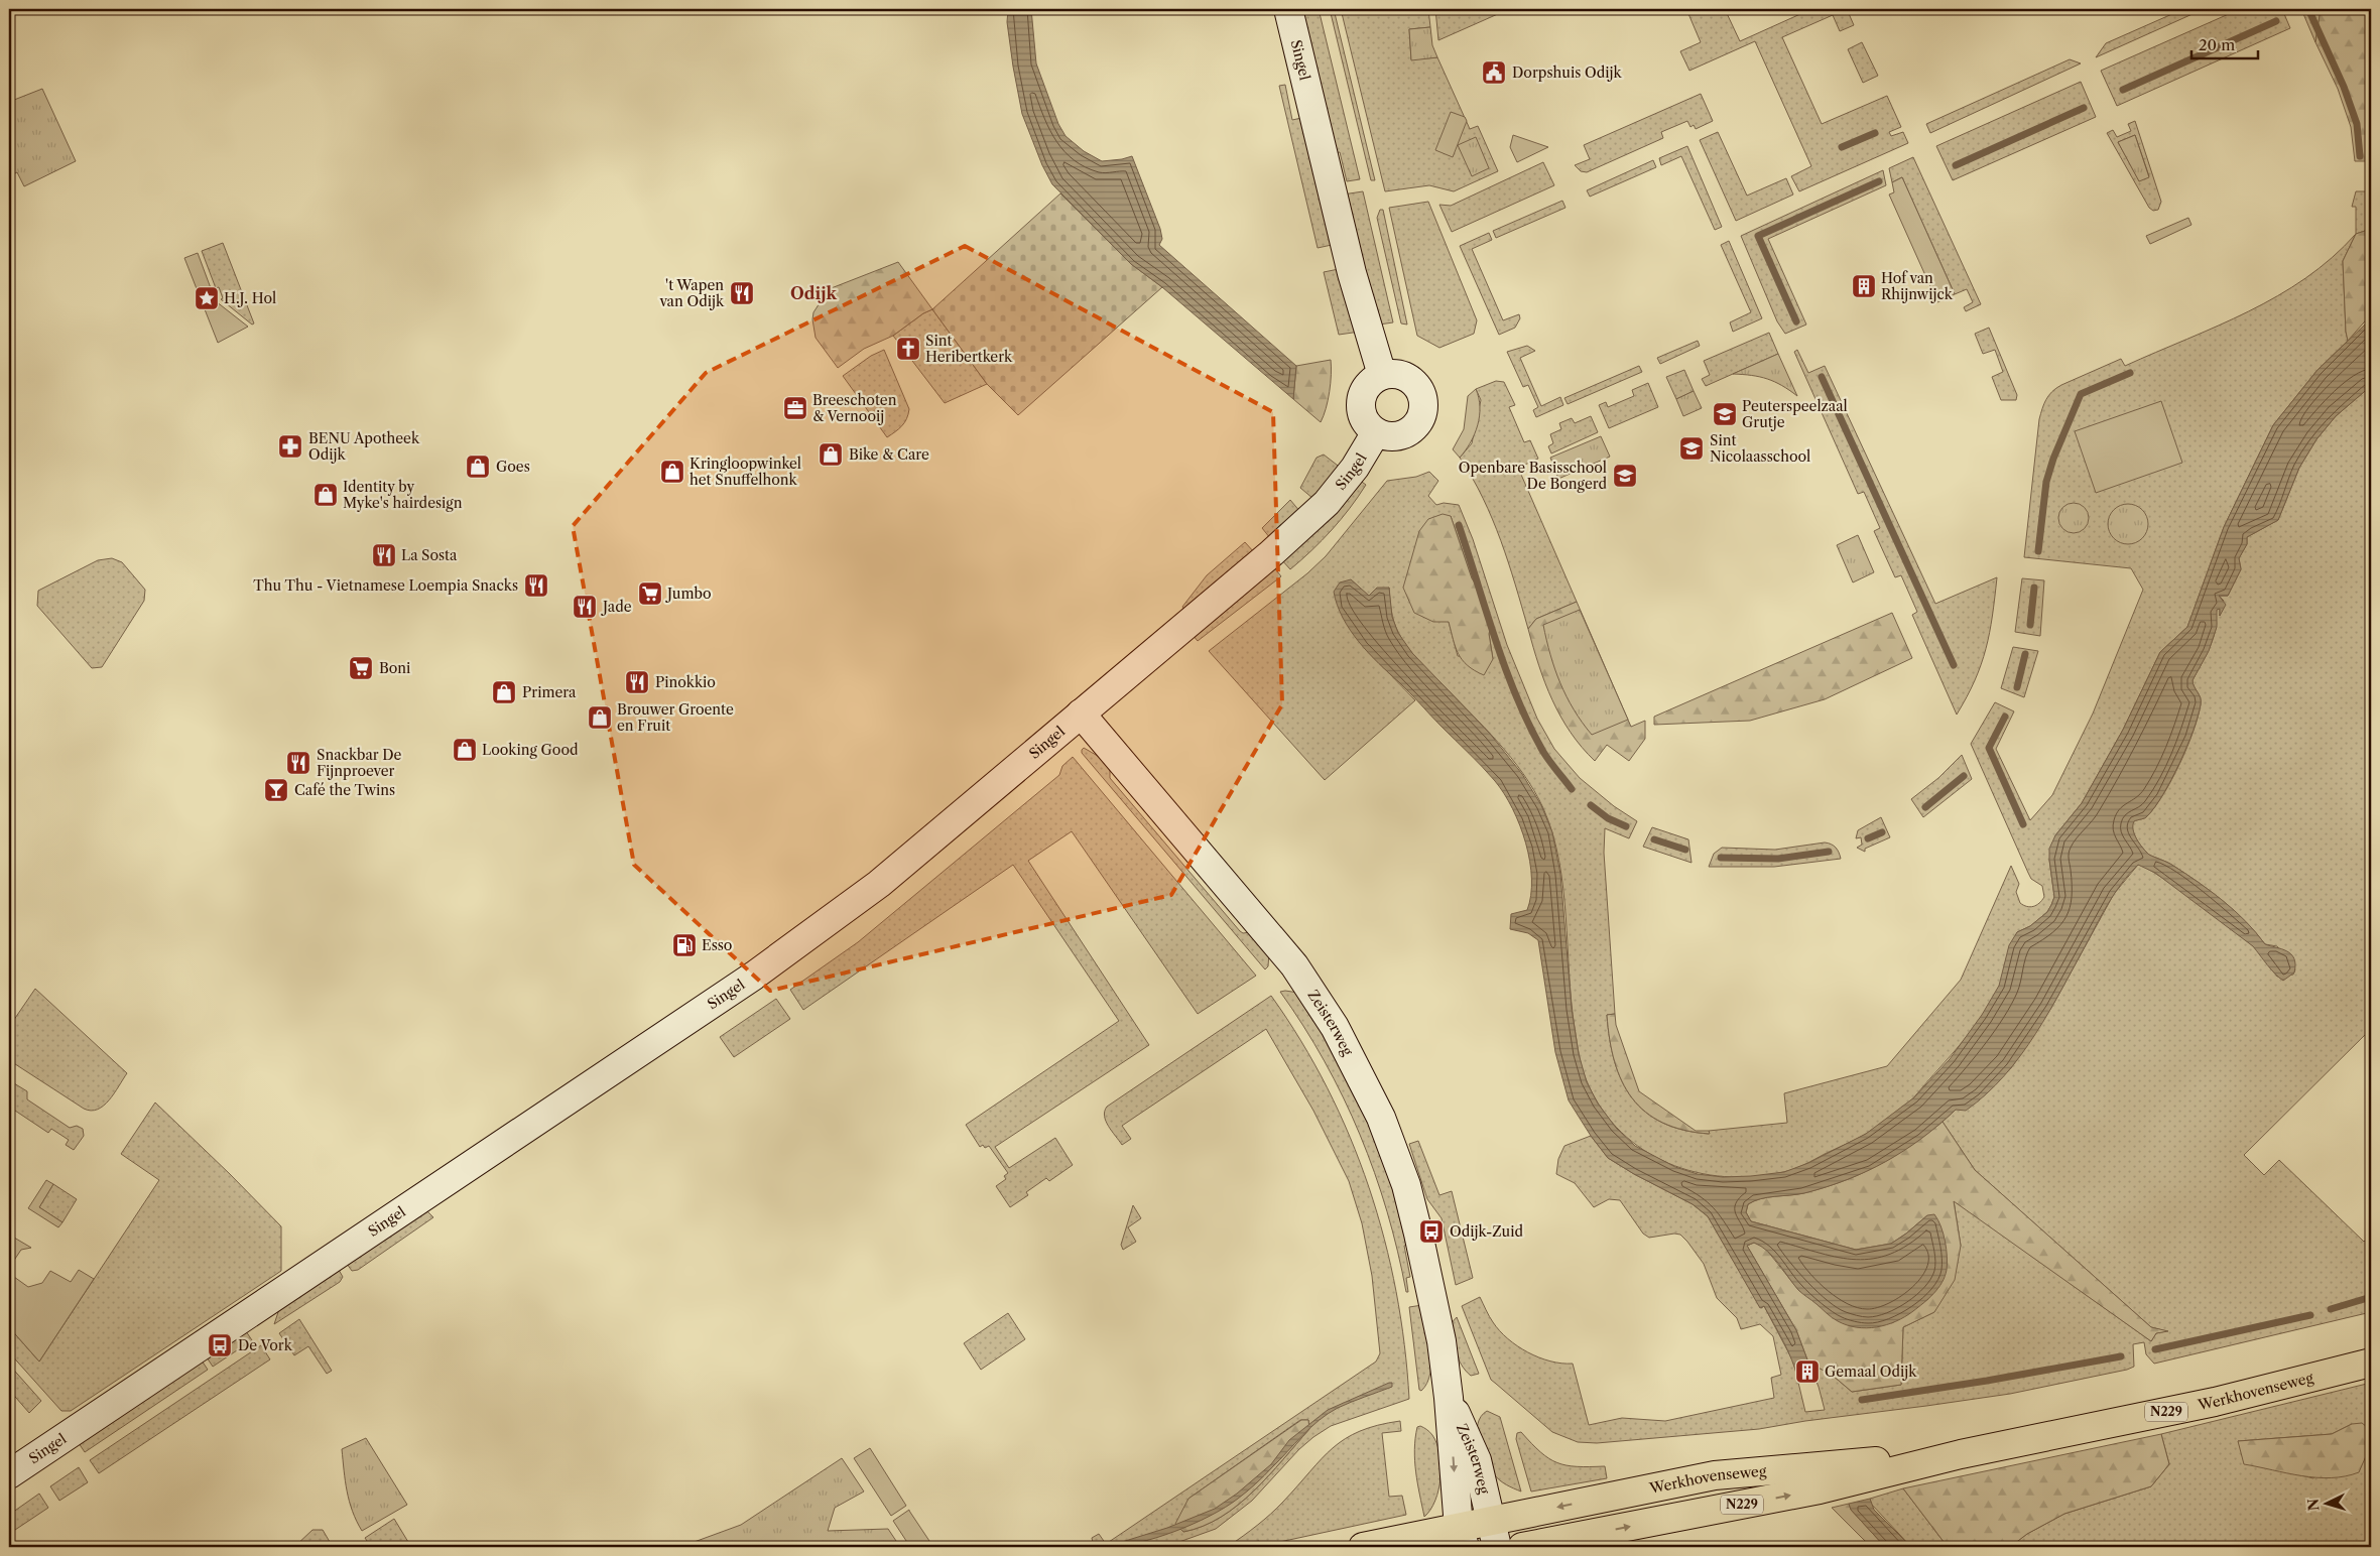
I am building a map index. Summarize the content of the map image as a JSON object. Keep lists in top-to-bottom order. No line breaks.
{"streets":{"main road":["Werkhovenseweg","N229"],"street":["Singel","Zeisterweg"]},"crossings":[["Singel","Zeisterweg"],["Zeisterweg","Werkhovenseweg"],["Zeisterweg","N229"],["Werkhovenseweg","N229"]],"districts":["Odijk"],"places":{"public building":["Dorpshuis Odijk"],"building":["Hof van Rhijnwijck","Gemaal Odijk"],"restaurant":["'t Wapen van Odijk","La Sosta","Thu Thu - Vietnamese Loempia Snacks","Jade","Pinokkio","Snackbar De Fijnproever"],"place":["H.J. Hol"],"church":["Sint Heribertkerk"],"office":["Breeschoten & Vernooij"],"school or university":["Peuterspeelzaal Grutje","Sint Nicolaasschool","Openbare Basisschool De Bongerd"],"pharmacy":["BENU Apotheek Odijk"],"shop":["Bike & Care","Goes","Kringloopwinkel het Snuffelhonk","Identity by Myke's hairdesign","Primera","Brouwer Groente en Fruit","Looking Good"],"supermarket":["Jumbo","Boni"],"bar":["Café the Twins"],"fuel station":["Esso"],"bus stop":["Odijk-Zuid","De Vork"]},"scale_bar":"20 m","north":"left"}
